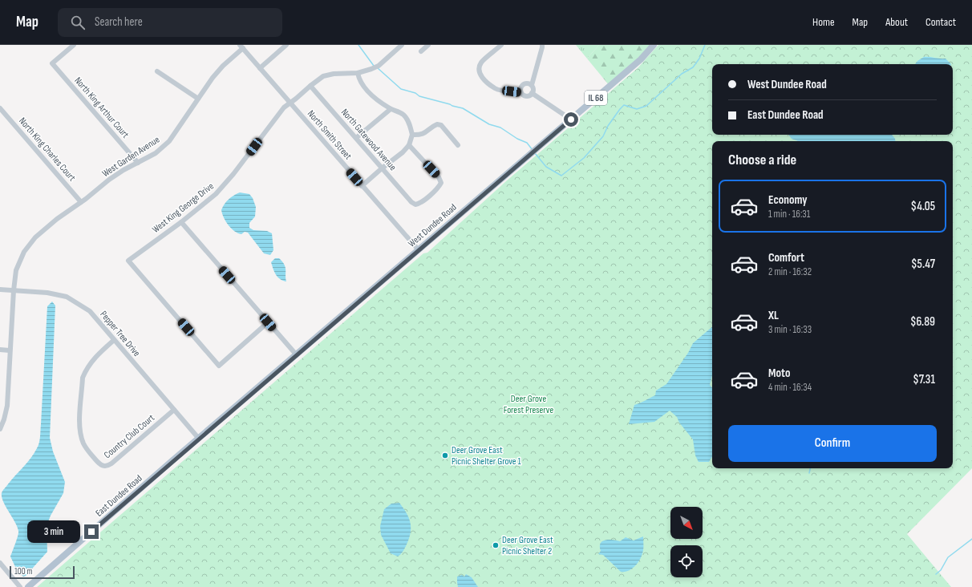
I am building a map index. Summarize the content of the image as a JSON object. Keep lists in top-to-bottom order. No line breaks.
{"streets":{"main road":["IL 68","West Dundee Road","East Dundee Road"],"street":["North King Arthur Court","North Smith Street","North Gatewood Avenue","North King Charles Court","West Garden Avenue","West King George Drive","Pepper Tree Drive","Country Club Court"]},"crossings":[["North King Arthur Court","West Garden Avenue"],["North Smith Street","West Garden Avenue"],["North Smith Street","West King George Drive"],["North Smith Street","West Dundee Road"],["North Gatewood Avenue","West King George Drive"],["North King Charles Court","West Garden Avenue"],["West Garden Avenue","Pepper Tree Drive"],["West Dundee Road","East Dundee Road"],["Pepper Tree Drive","Country Club Court"],["Pepper Tree Drive","East Dundee Road"]],"parks":["Deer Grove Forest Preserve"],"places":["Deer Grove East Picnic Shelter Grove 1","Deer Grove East Picnic Shelter 2"],"scale_bar":"100 m","north":"bottom right","page":{"header":"Map","search":"Search here","nav":["Home","Map","About","Contact"],"banner":["West Dundee Road","East Dundee Road"],"heading":"Choose a ride","list":[{"name":"Economy","note":"1 min · 16:31","value":"$4.05"},{"name":"Comfort","note":"2 min · 16:32","value":"$5.47"},{"name":"XL","note":"3 min · 16:33","value":"$6.89"},{"name":"Moto","note":"4 min · 16:34","value":"$7.31"}],"buttons":"Confirm","bubble":"3 min","scale":"100 m"}}
